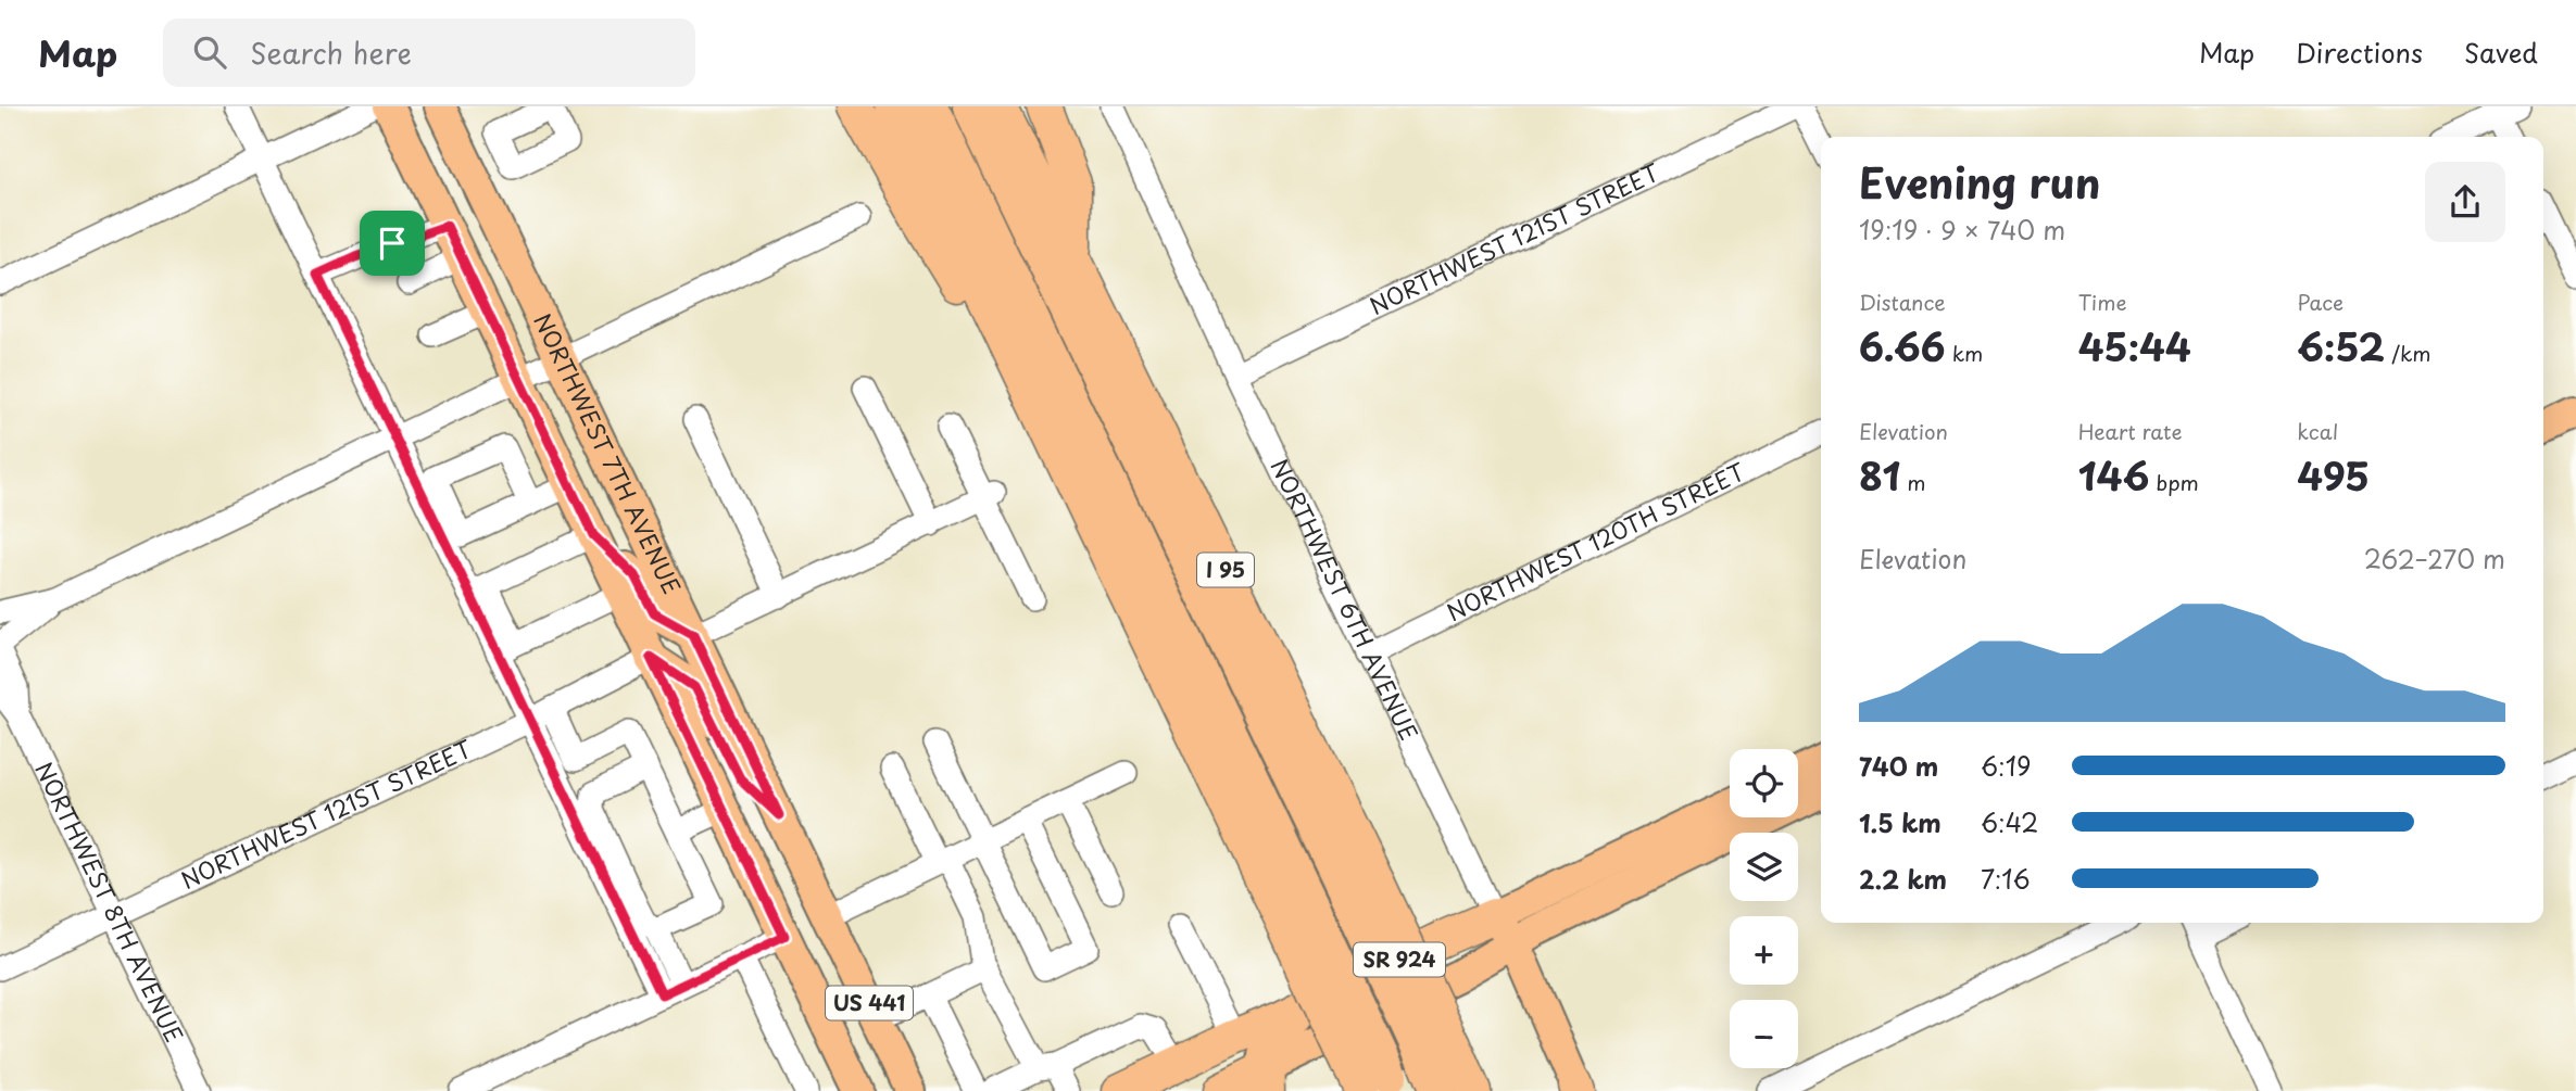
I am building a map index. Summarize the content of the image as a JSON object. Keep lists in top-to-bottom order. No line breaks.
{"streets":{"highway":["I 95","SR 924"],"main road":["NORTHWEST 7TH AVENUE","NORTHWEST 6TH AVENUE","US 441"],"street":["NORTHWEST 121ST STREET","NORTHWEST 120TH STREET","NORTHWEST 8TH AVENUE"]},"crossings":[["NORTHWEST 121ST STREET","NORTHWEST 7TH AVENUE"],["NORTHWEST 121ST STREET","NORTHWEST 6TH AVENUE"],["NORTHWEST 121ST STREET","NORTHWEST 8TH AVENUE"],["NORTHWEST 120TH STREET","NORTHWEST 6TH AVENUE"],["NORTHWEST 6TH AVENUE","SR 924"]],"page":{"header":"Map","search":"Search here","nav":["Map","Directions","Saved"],"heading":["Evening run","19:19 · 9 × 740 m"],"stats":[["Distance","6.66 km"],["Time","45:44"],["Pace","6:52 /km"],["Elevation","81 m"],["Heart rate","146 bpm"],["kcal","495"]],"chart":["Elevation","262–270 m"],"list":[{"name":"740 m","note":"6:19"},{"name":"1.5 km","note":"6:42"},{"name":"2.2 km","note":"7:16"}],"map_buttons":["+","−"]}}
